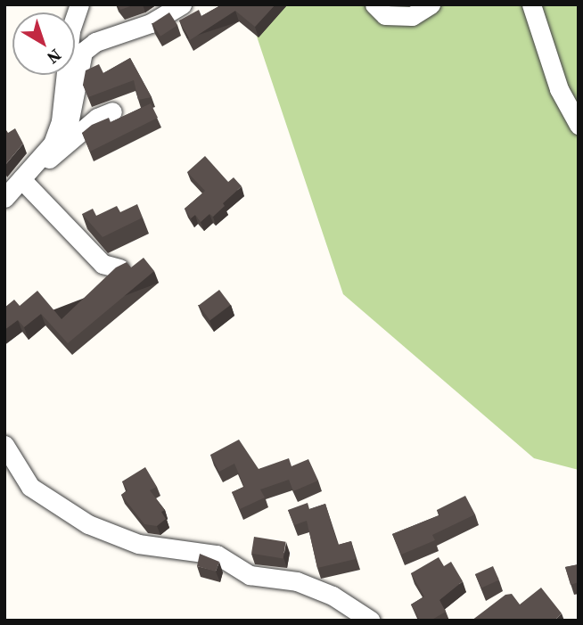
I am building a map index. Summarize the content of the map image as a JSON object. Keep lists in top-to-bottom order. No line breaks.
{"north":"bottom right"}
